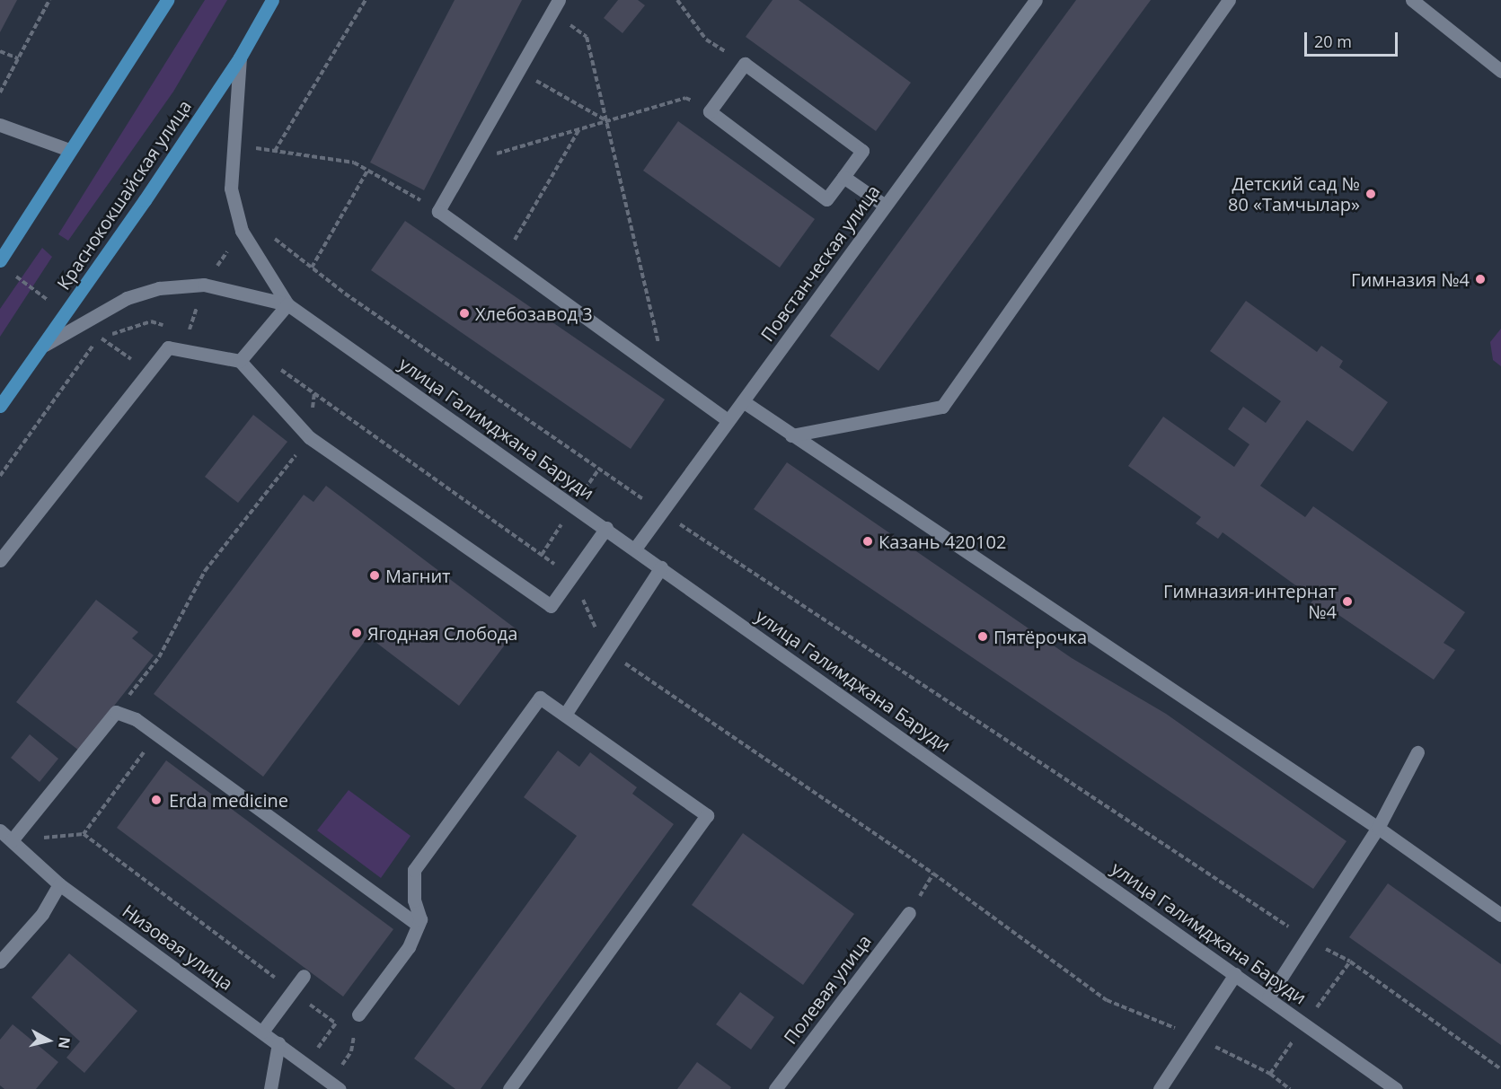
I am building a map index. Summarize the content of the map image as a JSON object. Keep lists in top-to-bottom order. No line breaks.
{"streets":{"main road":["Краснококшайская улица"],"street":["Повстанческая улица","улица Галимджана Баруди","Низовая улица","Полевая улица"]},"crossings":[["Краснококшайская улица","улица Галимджана Баруди"],["Повстанческая улица","улица Галимджана Баруди"]],"places":["Детский сад № 80 «Тамчылар»","Гимназия №4","Хлебозавод 3","Казань 420102","Магнит","Гимназия-интернат №4","Ягодная Слобода","Пятёрочка","Erda medicine"],"scale_bar":"20 m","north":"right"}
